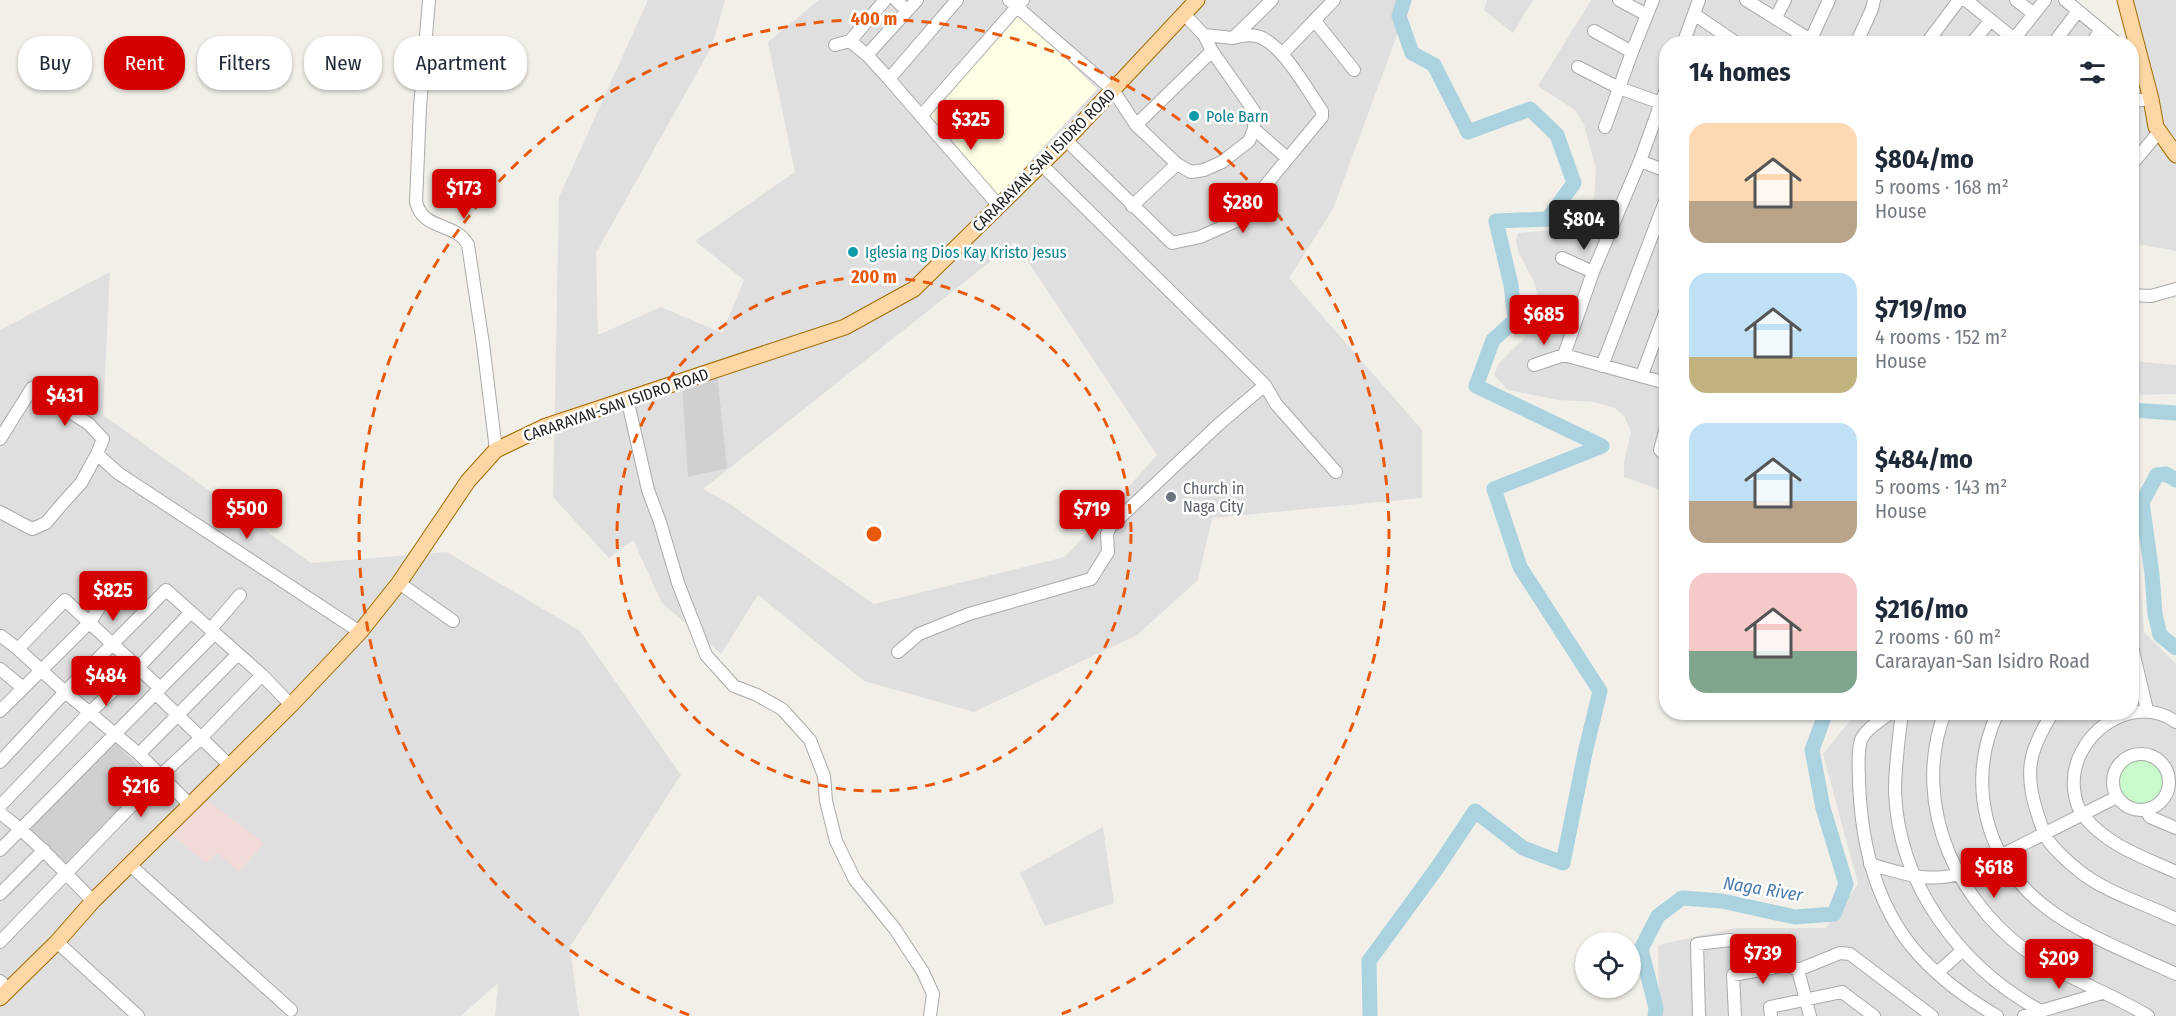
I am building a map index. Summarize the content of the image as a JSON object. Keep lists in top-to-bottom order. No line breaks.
{"streets":{"main road":["CARARAYAN-SAN ISIDRO ROAD"]},"water":["Naga River"],"places":["Pole Barn","Iglesia ng Dios Kay Kristo Jesus","Church in Naga City"],"page":{"chip":["Buy","Rent","Filters","New","Apartment"],"heading":"14 homes","price":["$325","$173","$280","$804","$685","$431","$500","$719","$825","$484","$216","$618","$739","$209"],"list":[{"name":"$804/mo","note":"5 rooms · 168 m² · House"},{"name":"$719/mo","note":"4 rooms · 152 m² · House"},{"name":"$484/mo","note":"5 rooms · 143 m² · House"},{"name":"$216/mo","note":"2 rooms · 60 m² · Cararayan-San Isidro Road"}]},"rings":["400 m","200 m"]}
